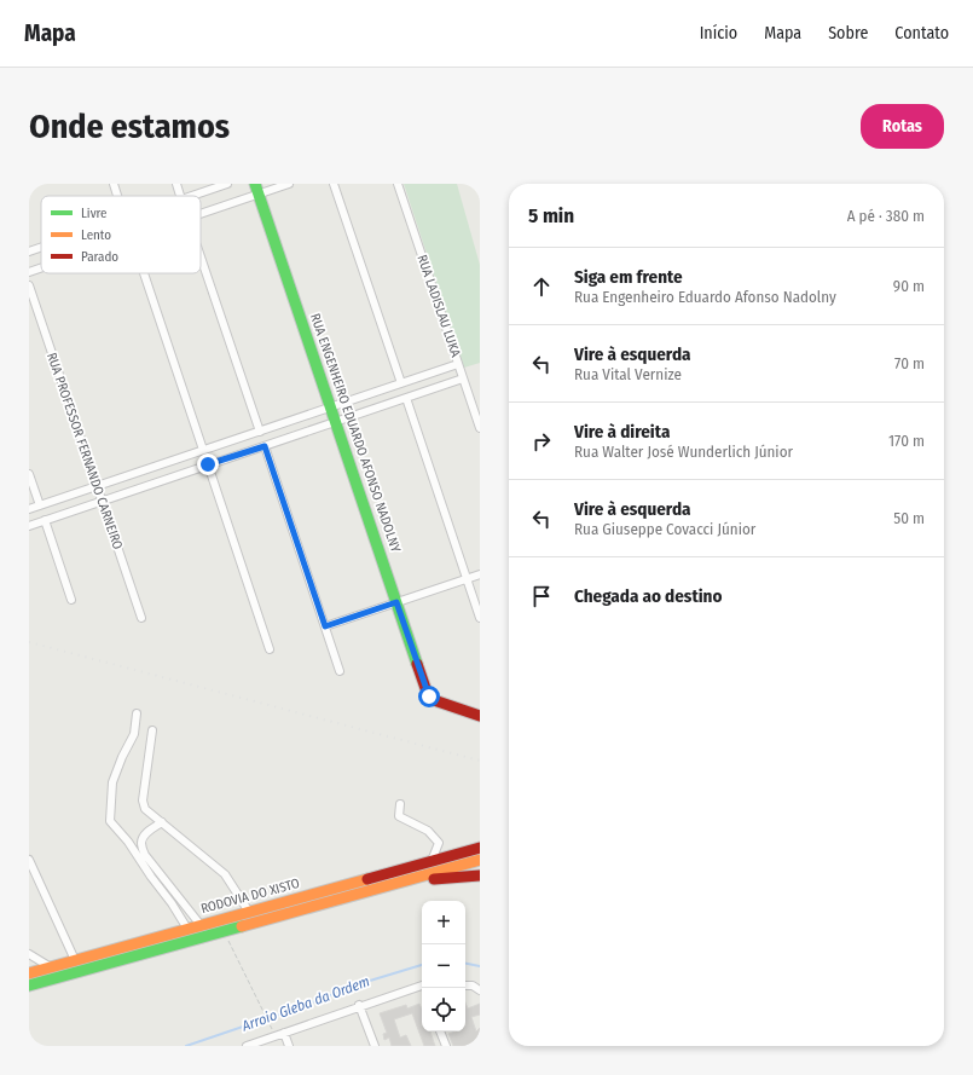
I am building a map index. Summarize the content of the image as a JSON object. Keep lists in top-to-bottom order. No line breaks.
{"streets":{"main road":["RUA ENGENHEIRO EDUARDO AFONSO NADOLNY","RODOVIA DO XISTO"],"street":["RUA LADISLAU LUKA","RUA PROFESSOR FERNANDO CARNEIRO"]},"water":["Arroio Gleba da Ordem"],"legend":["Livre","Lento","Parado"],"page":{"header":"Mapa","nav":["Início","Mapa","Sobre","Contato"],"buttons":"Rotas","title":"Onde estamos","heading":["5 min","A pé · 380 m"],"list":[["Siga em frente","Rua Engenheiro Eduardo Afonso Nadolny","90 m"],["Vire à esquerda","Rua Vital Vernize","70 m"],["Vire à direita","Rua Walter José Wunderlich Júnior","170 m"],["Vire à esquerda","Rua Giuseppe Covacci Júnior","50 m"],"Chegada ao destino"],"map_buttons":["+","−"]}}
